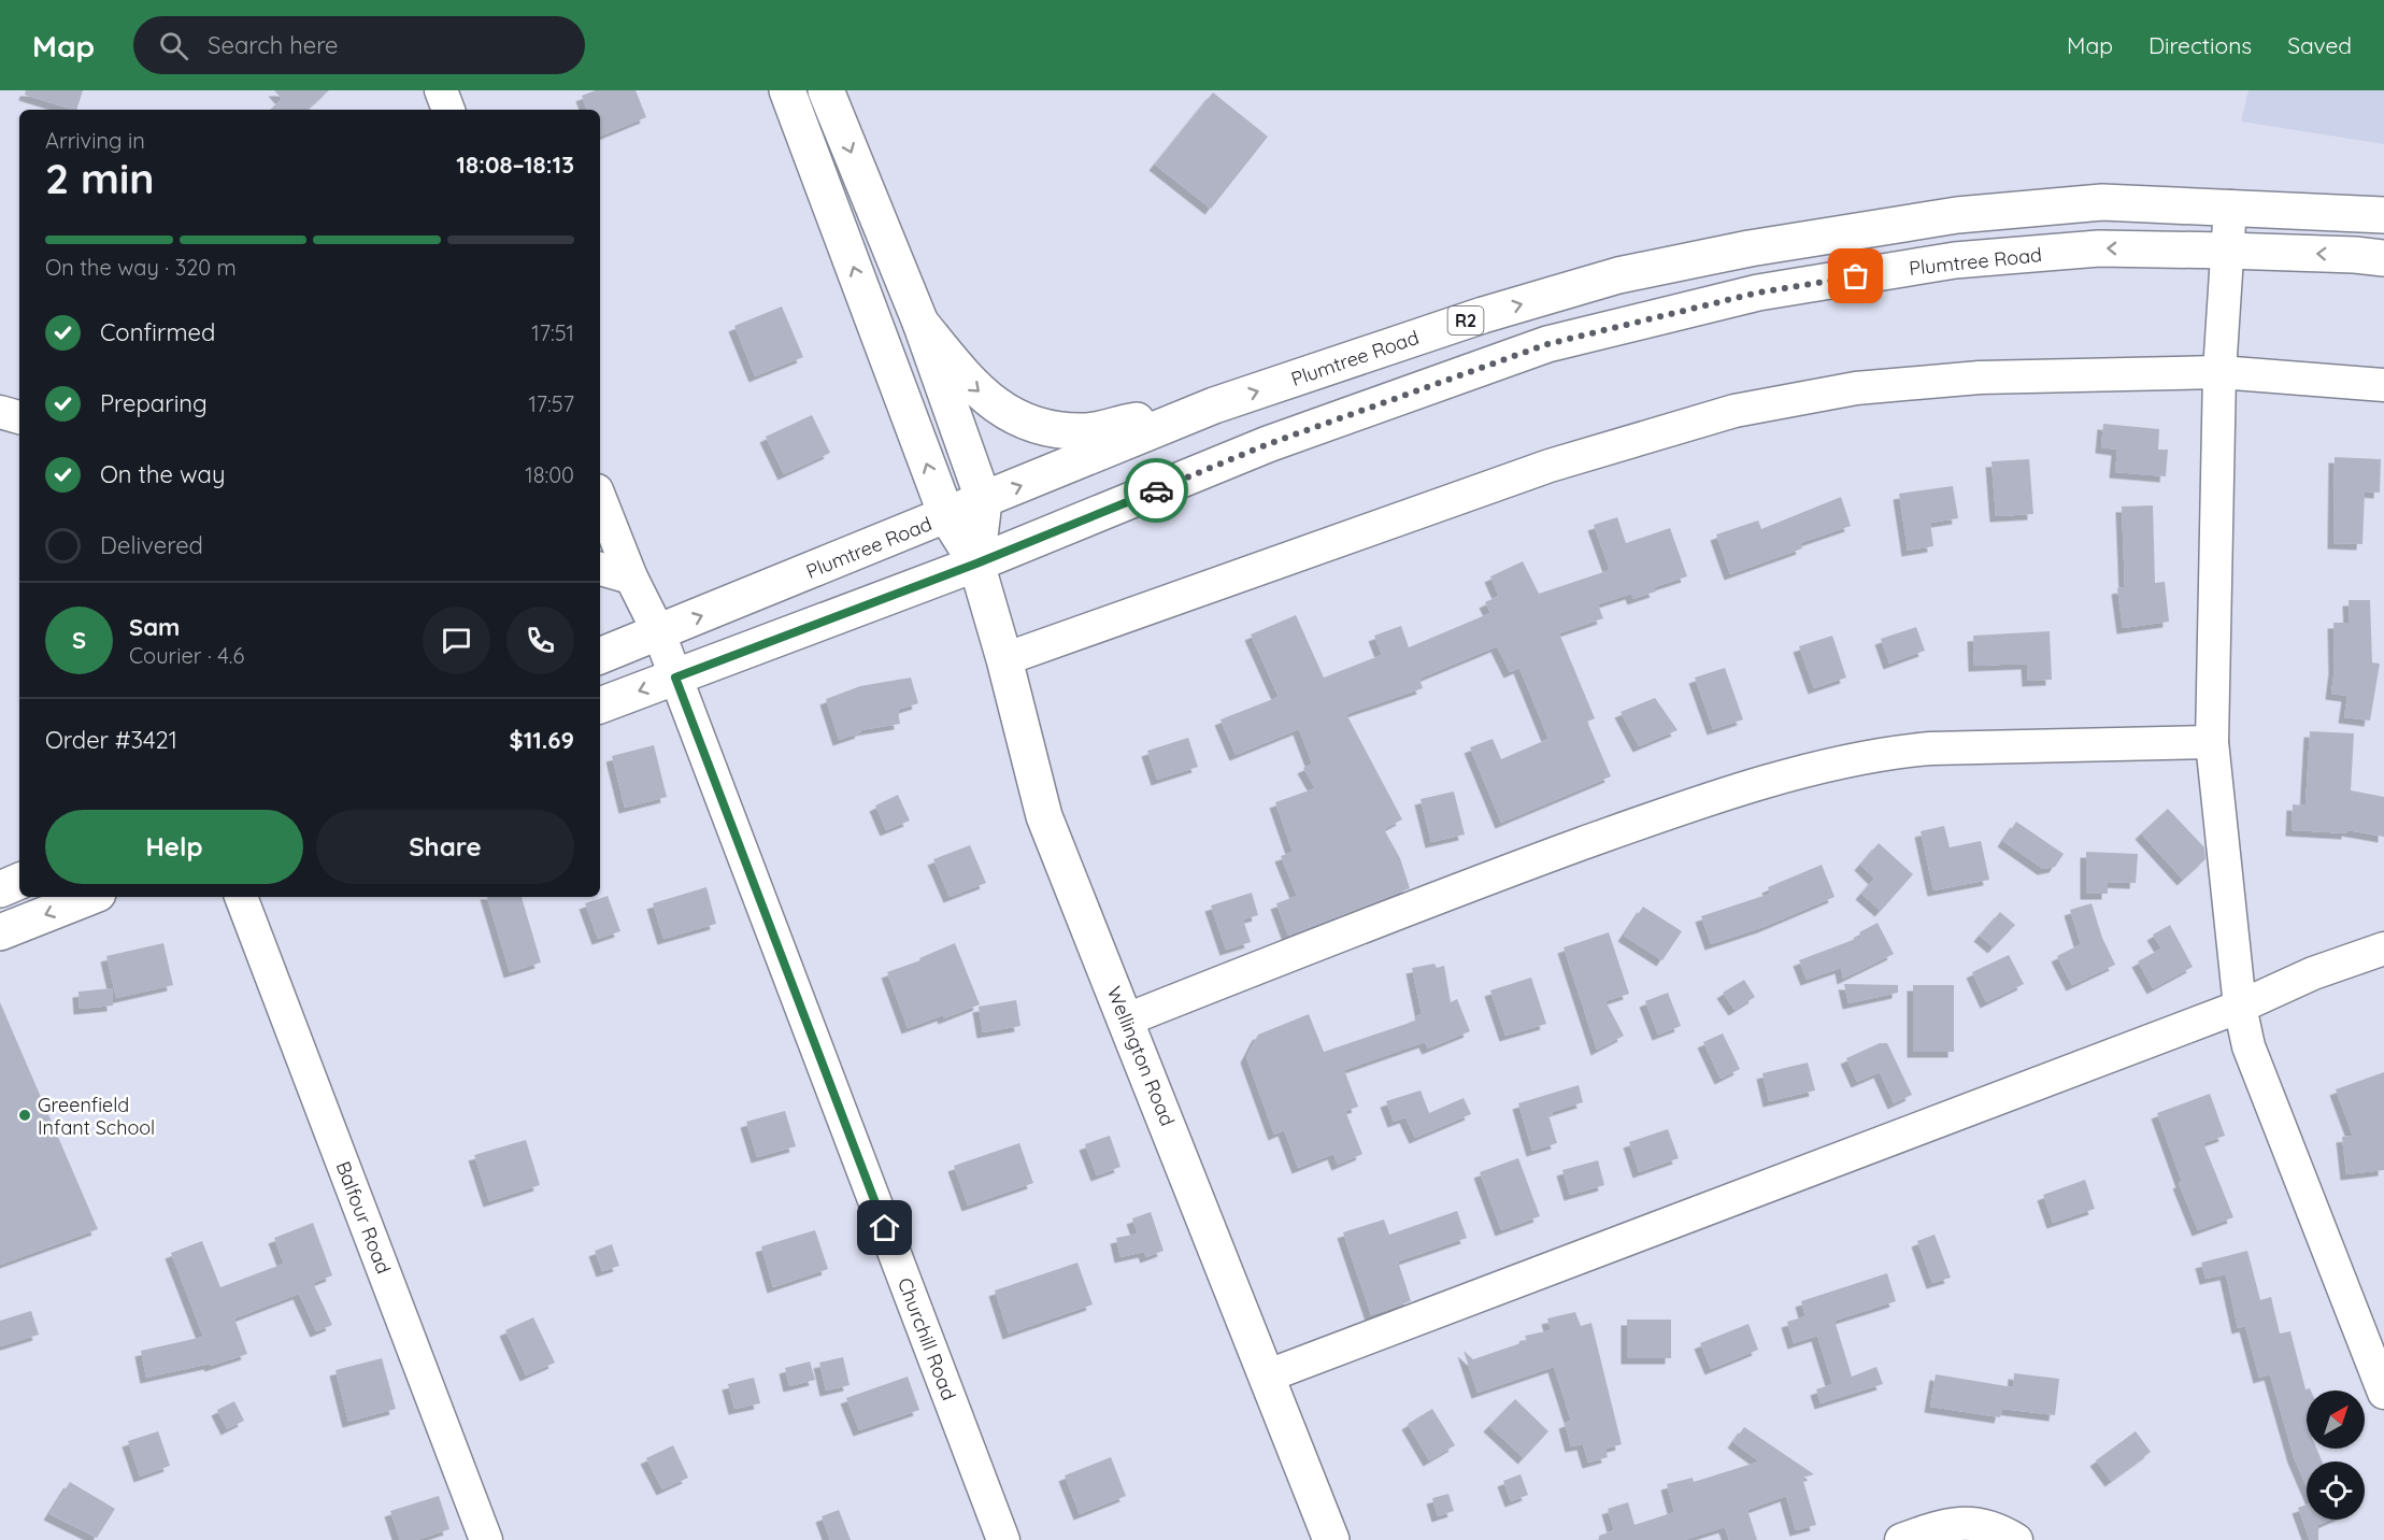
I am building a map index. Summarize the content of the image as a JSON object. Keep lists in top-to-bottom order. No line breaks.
{"streets":{"main road":["Plumtree Road","R2","Wellington Road"],"street":["Balfour Road","Churchill Road"]},"crossings":[["Plumtree Road","Wellington Road"],["Plumtree Road","Churchill Road"]],"places":["Greenfield Infant School"],"north":"top right","page":{"header":"Map","search":"Search here","nav":["Map","Directions","Saved"],"heading":["2 min","Arriving in","18:08–18:13"],"panel":["Sam","Courier · 4.6","Order #3421","$11.69"],"bar":"On the way · 320 m","list":[["Confirmed","17:51"],["Preparing","17:57"],["On the way","18:00"],"Delivered"],"round":"S","buttons":["Help","Share"]}}
